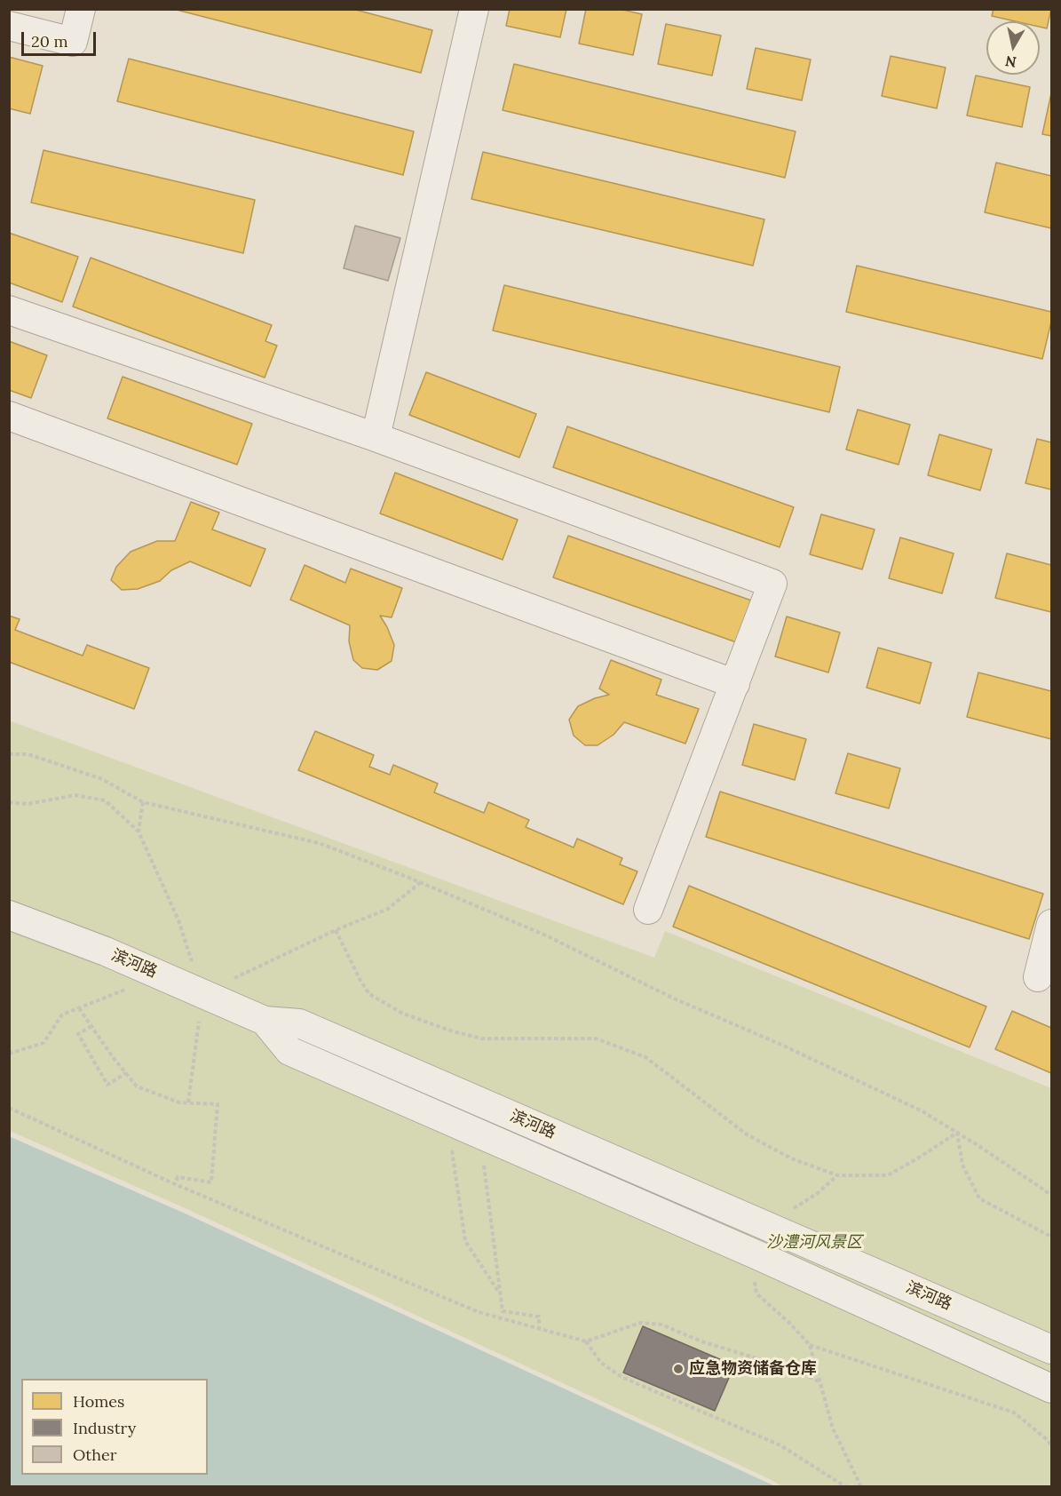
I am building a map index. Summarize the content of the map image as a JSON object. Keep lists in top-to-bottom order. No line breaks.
{"streets":{"street":["滨河路"]},"parks":["沙澧河风景区"],"places":["应急物资储备仓库"],"legend":["Homes","Industry","Other"],"scale_bar":"20 m","north":"bottom"}
